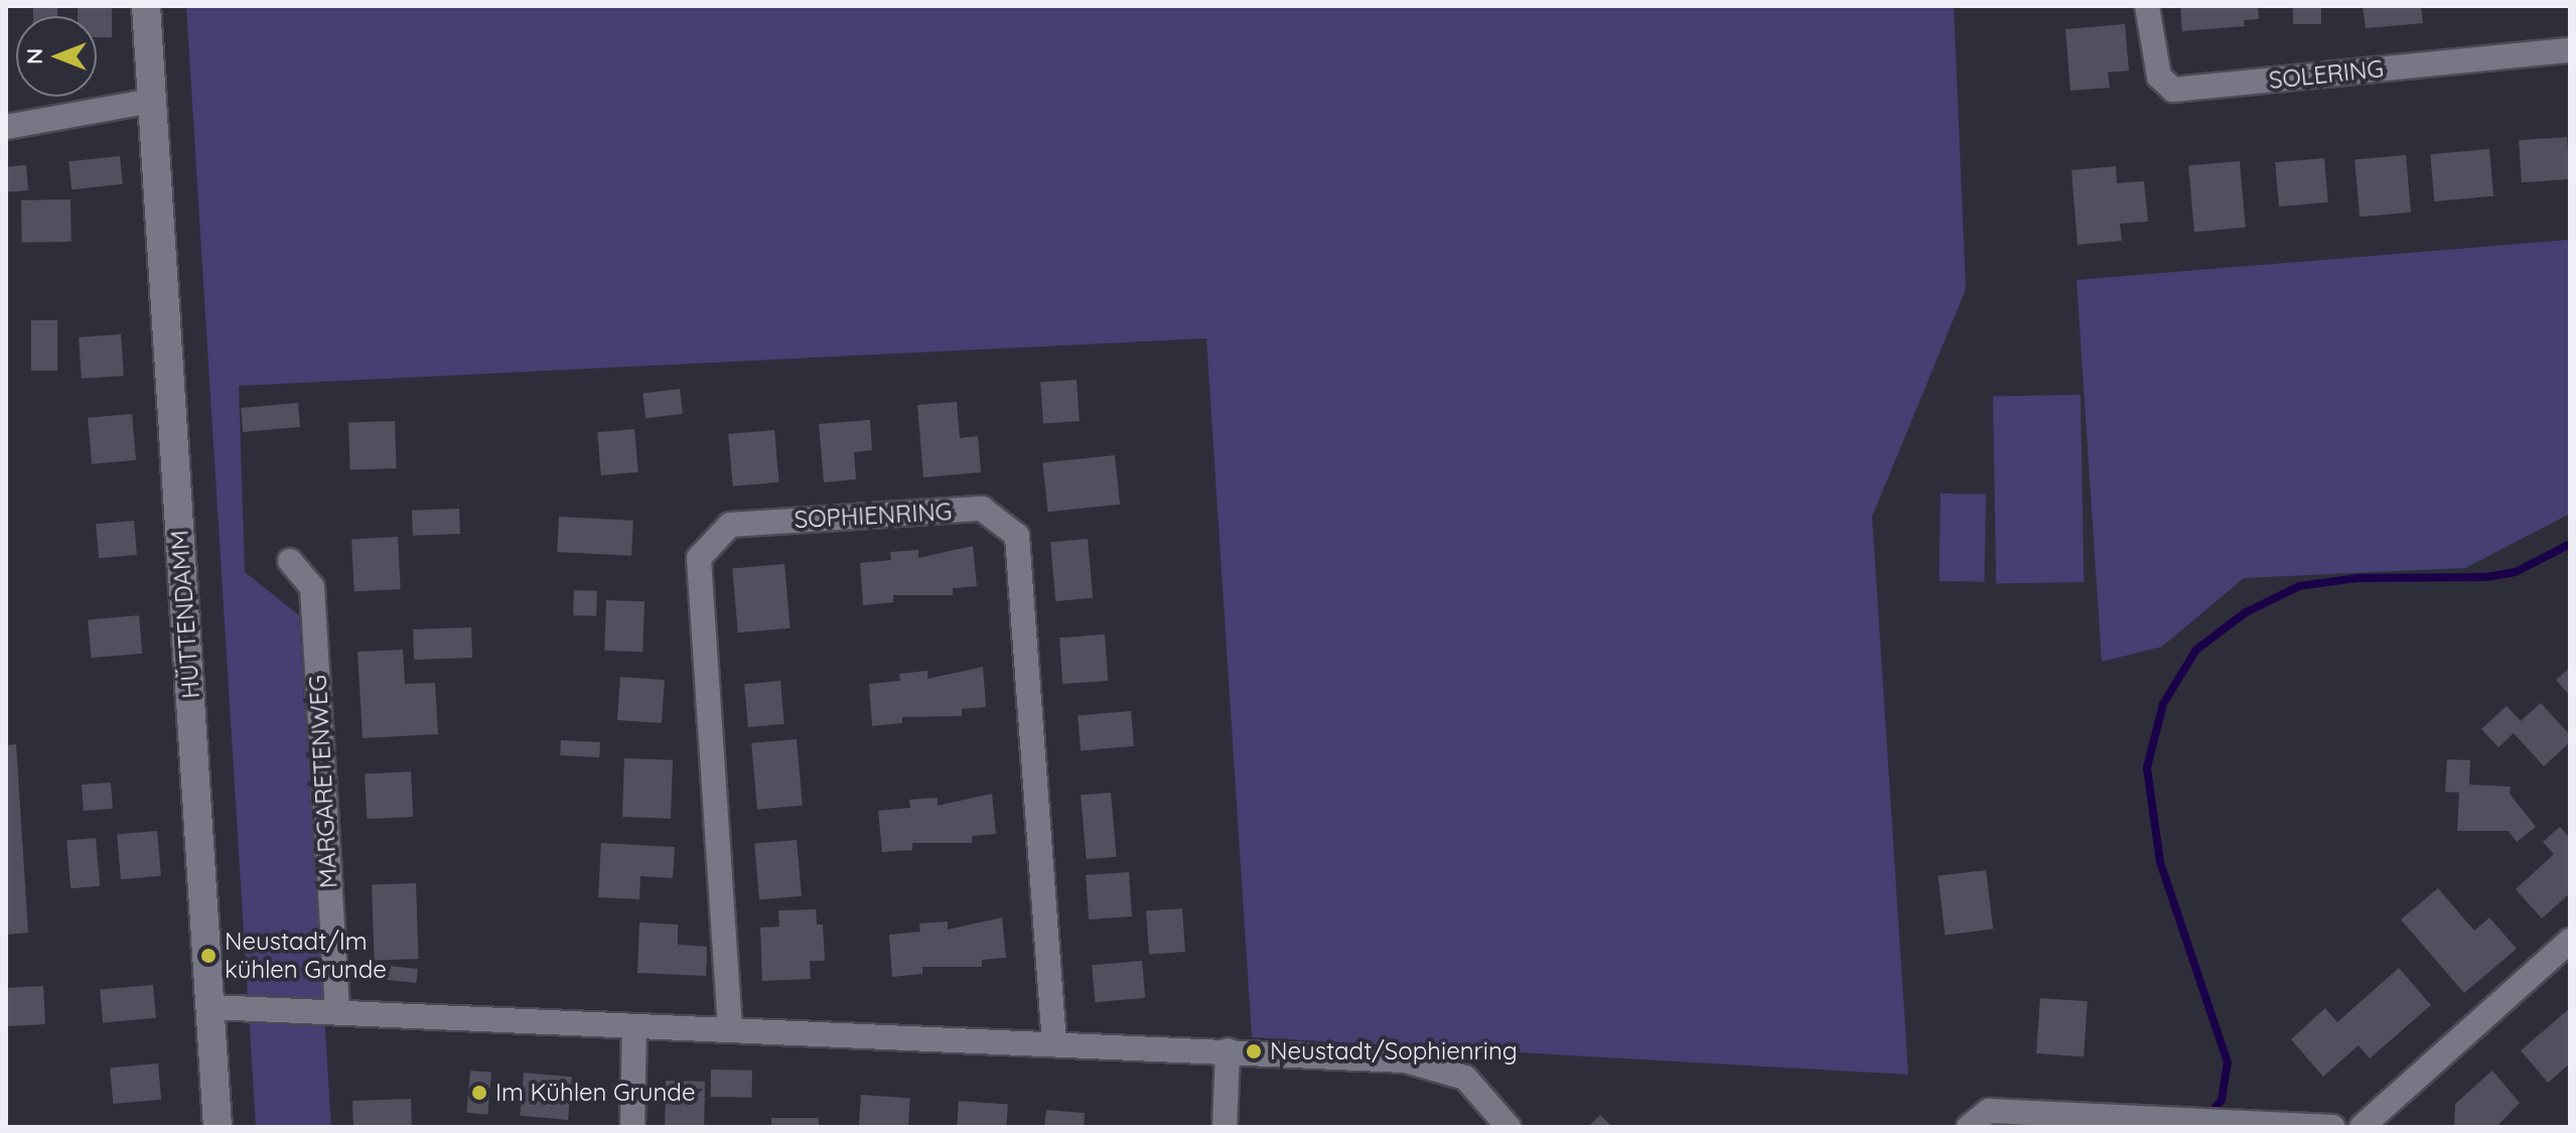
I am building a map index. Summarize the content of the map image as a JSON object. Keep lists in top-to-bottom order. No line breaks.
{"streets":{"street":["SOLERING","SOPHIENRING","HÜTTENDAMM","MARGARETENWEG"]},"places":["Neustadt/Im kühlen Grunde","Neustadt/Sophienring","Im Kühlen Grunde"],"north":"left"}
